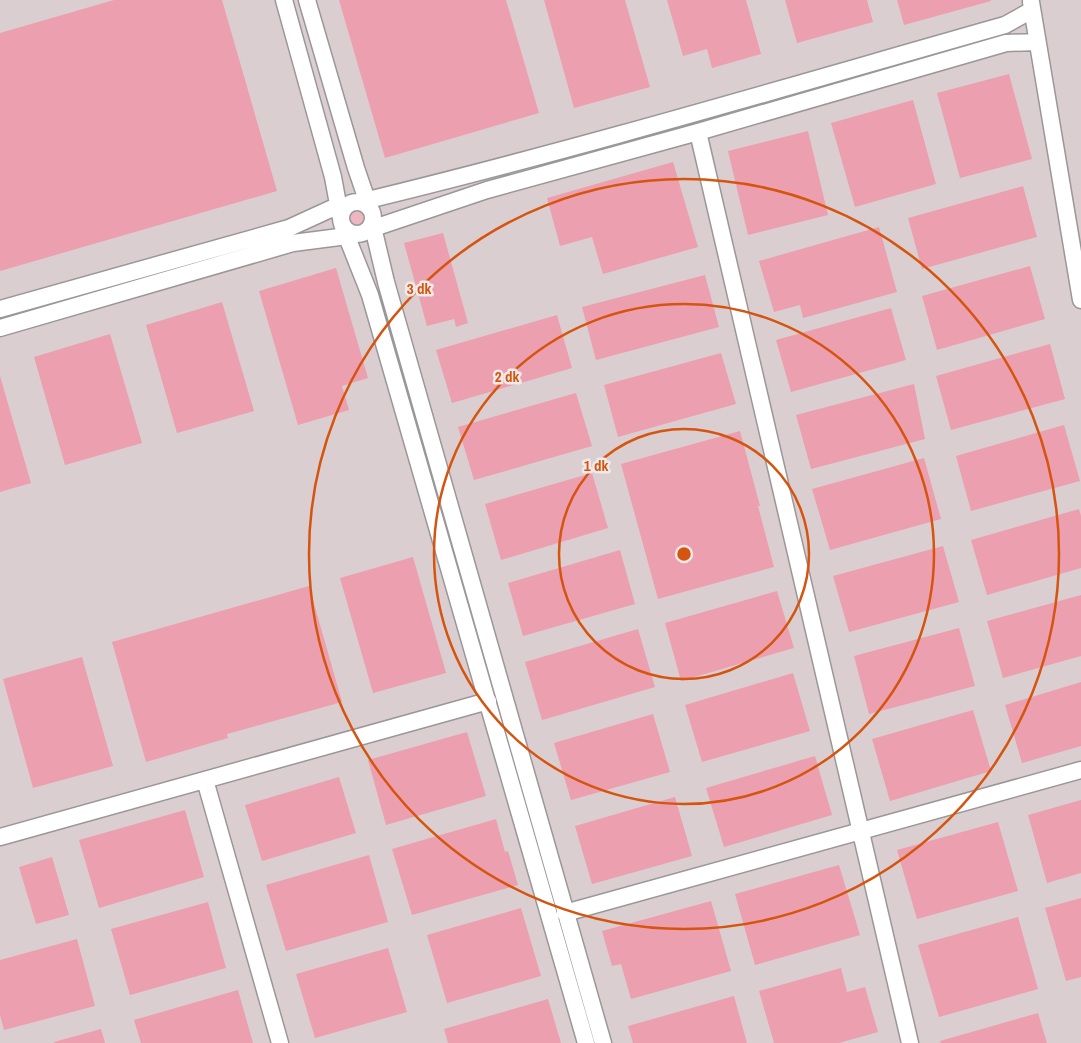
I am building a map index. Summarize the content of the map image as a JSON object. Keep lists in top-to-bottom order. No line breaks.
{"rings":["3 dk","2 dk","1 dk"]}
